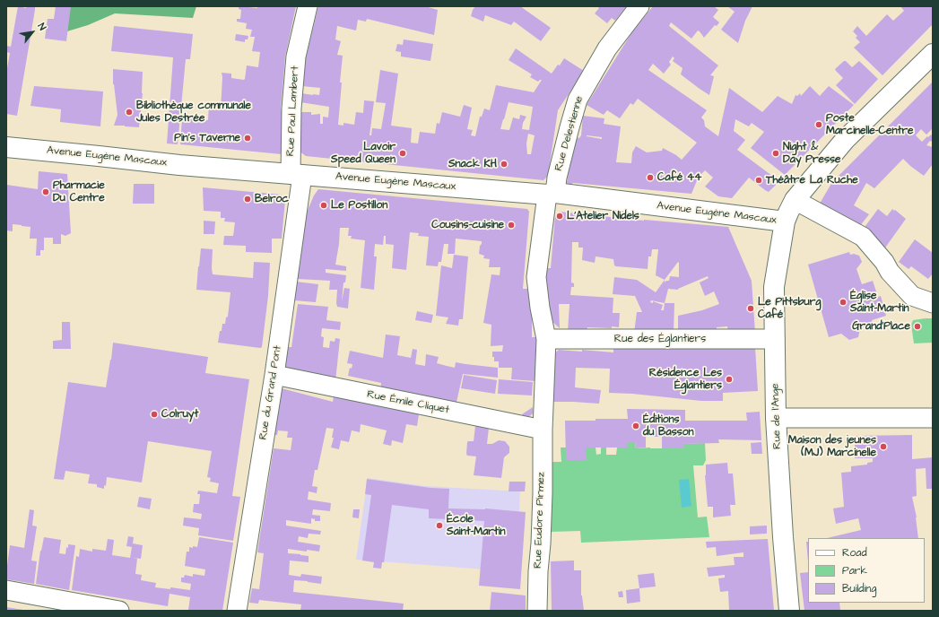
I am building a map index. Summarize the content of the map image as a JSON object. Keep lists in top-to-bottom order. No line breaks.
{"streets":{"main road":["Avenue Eugène Mascaux","Rue de l'Ange"],"street":["Rue Paul Lambert","Rue Delestienne","Rue des Églantiers","Rue du Grand Pont","Rue Émile Cliquet","Rue Eudore Pirmez"]},"crossings":[["Rue Paul Lambert","Avenue Eugène Mascaux"],["Rue Paul Lambert","Rue du Grand Pont"],["Rue Delestienne","Avenue Eugène Mascaux"],["Rue Delestienne","Rue des Églantiers"],["Rue Delestienne","Rue Eudore Pirmez"],["Avenue Eugène Mascaux","Rue du Grand Pont"],["Avenue Eugène Mascaux","Rue de l'Ange"],["Rue des Églantiers","Rue de l'Ange"],["Rue des Églantiers","Rue Eudore Pirmez"],["Rue du Grand Pont","Rue Émile Cliquet"],["Rue Émile Cliquet","Rue Eudore Pirmez"]],"places":["Bibliothèque communale Jules Destrée","Poste Marcinelle-Centre","Pin's Taverne","Lavoir Speed Queen","Night & Day Presse","Snack KH","Café 44","Théâtre La Ruche","Pharmacie Du Centre","Belroc","Le Postillon","L'Atelier Nidels","Cousins-cuisine","Église Saint-Martin","Le Pittsburg Café","Grand'Place","Résidence Les Églantiers","Colruyt","Éditions du Basson","Maison des jeunes (MJ) Marcinelle","École Saint-Martin"],"legend":["Road","Park","Building"],"north":"top right"}
